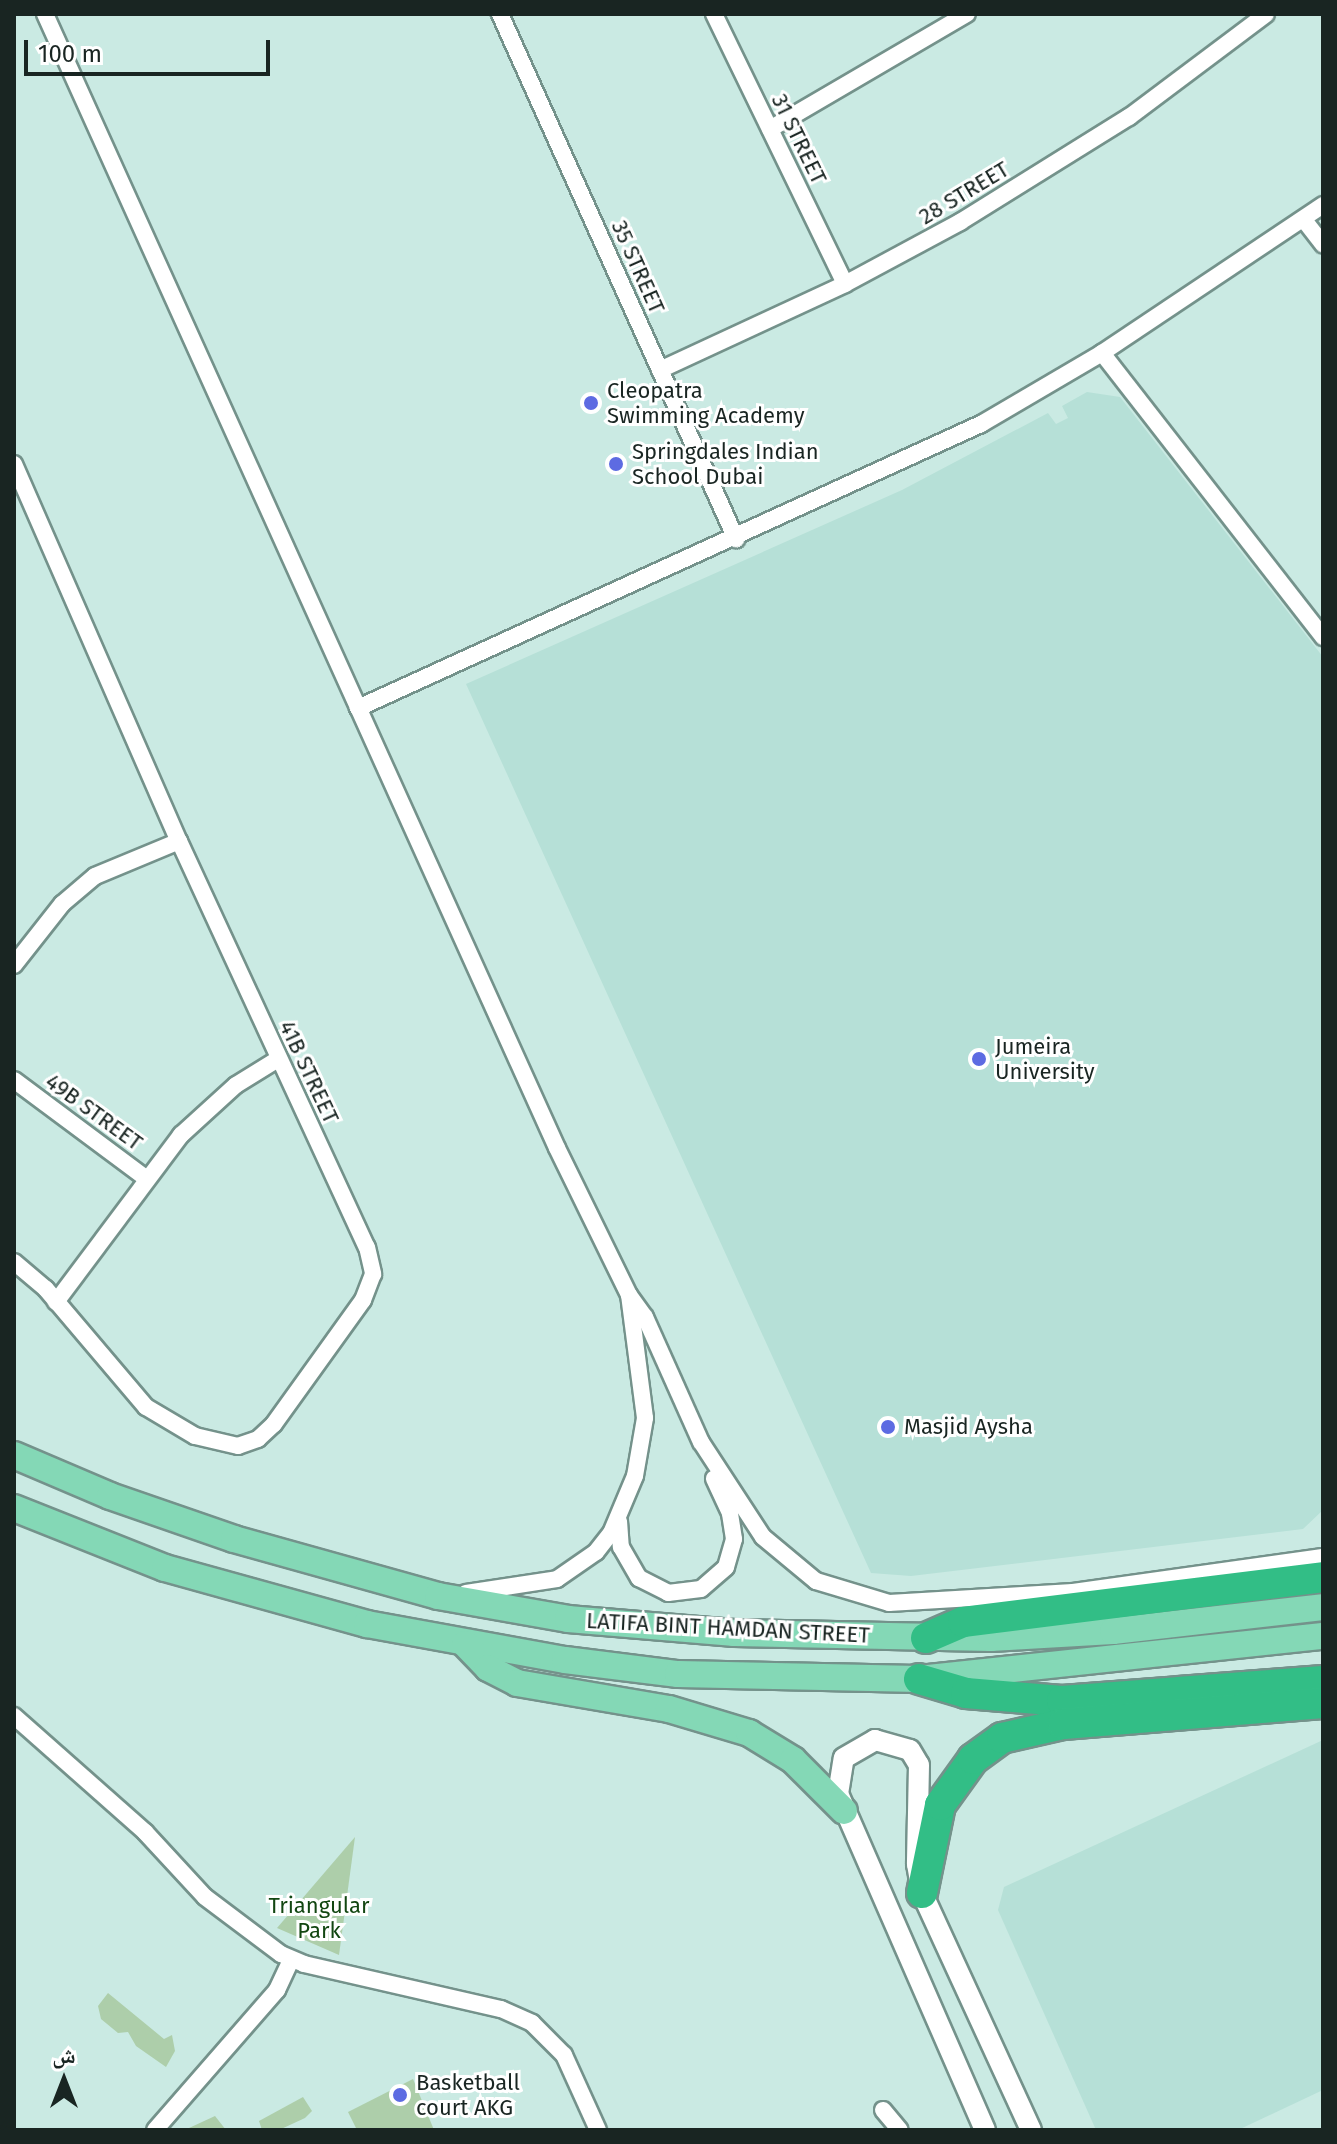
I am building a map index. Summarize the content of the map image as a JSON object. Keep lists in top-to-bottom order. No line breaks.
{"streets":{"main road":["LATIFA BINT HAMDAN STREET"],"street":["31 STREET","28 STREET","35 STREET","41B STREET","49B STREET"]},"crossings":[["31 STREET","28 STREET"],["28 STREET","35 STREET"]],"parks":["Triangular Park"],"places":["Cleopatra Swimming Academy","Springdales Indian School Dubai","Jumeira University","Masjid Aysha","Basketball court AKG"],"scale_bar":"100 m","north":"top"}
